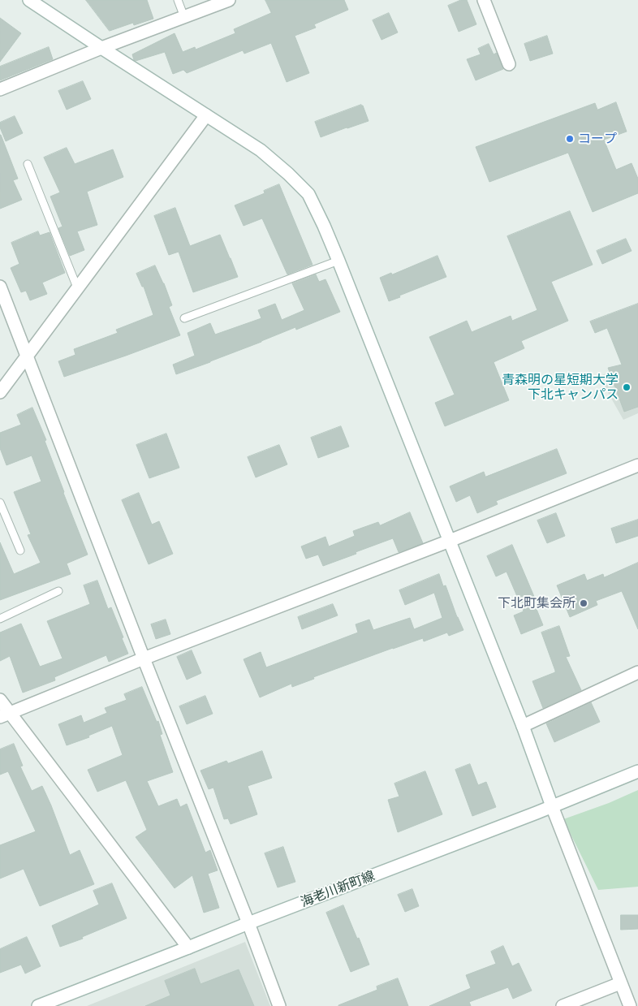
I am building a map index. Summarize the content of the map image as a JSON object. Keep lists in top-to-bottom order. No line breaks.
{"streets":{"street":["海老川新町線"]},"places":["コープ","青森明の星短期大学 下北キャンパス","下北町集会所"]}
